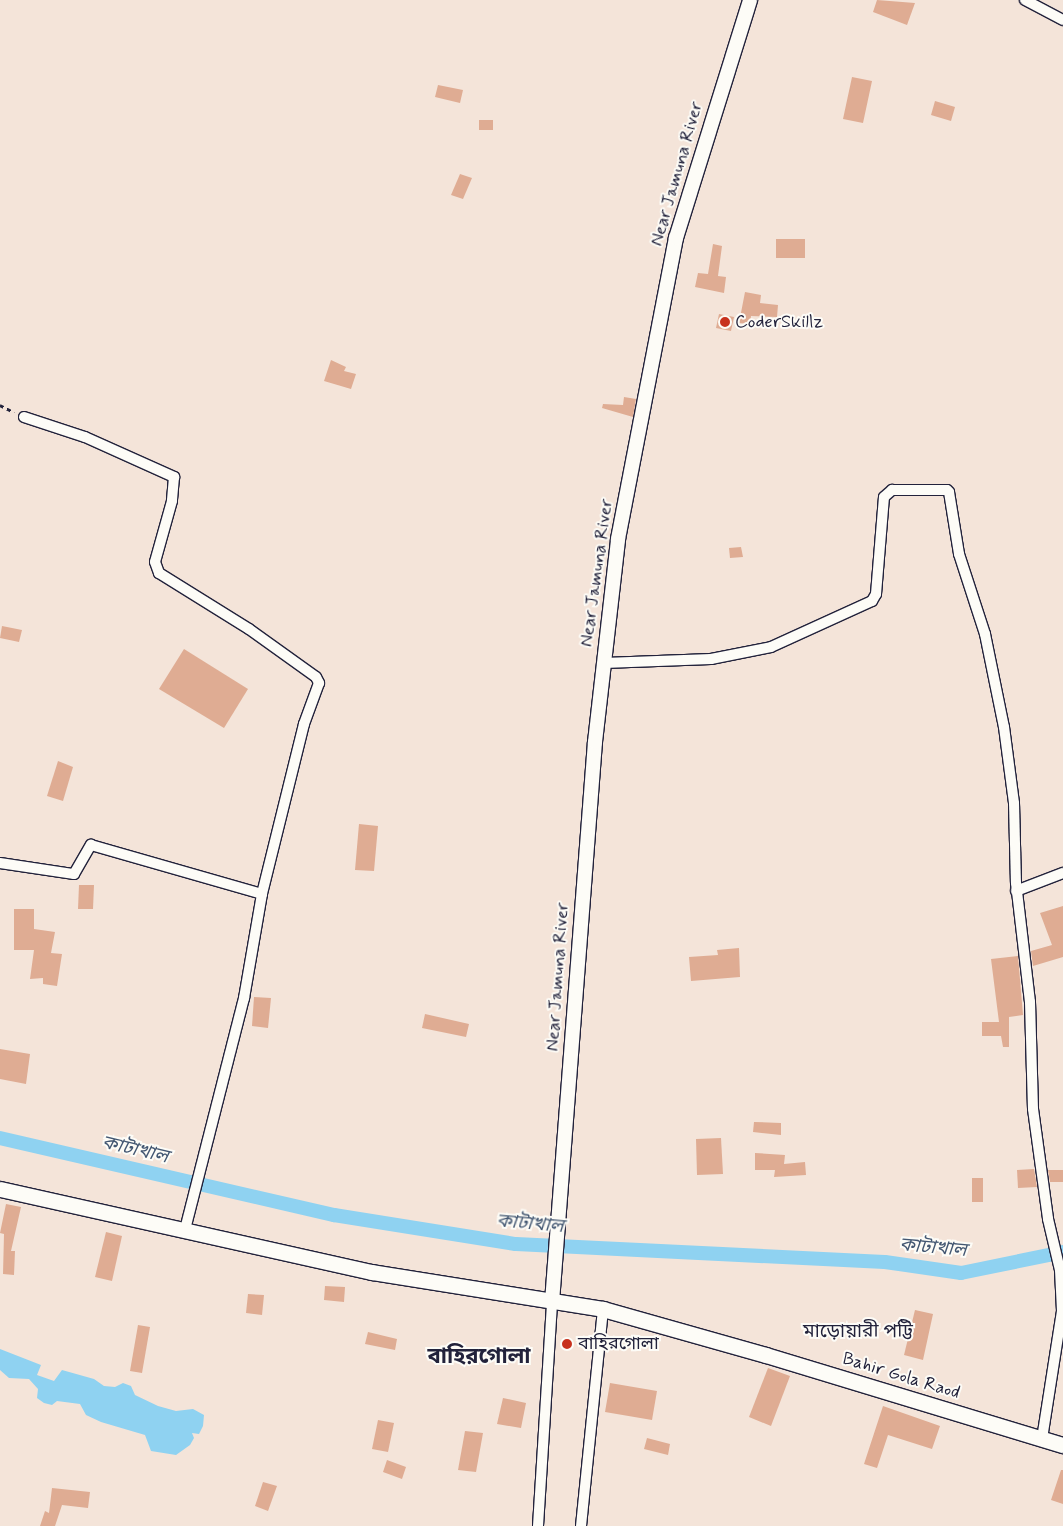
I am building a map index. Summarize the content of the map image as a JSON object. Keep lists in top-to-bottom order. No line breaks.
{"streets":{"main road":["Bahir Gola Raod"],"street":["Near Jamuna River"]},"crossings":[["Near Jamuna River","Bahir Gola Raod"]],"districts":["মাড়োয়ারী পট্টি","বাহিরগোলা"],"water":["কাটাখাল"],"places":["CoderSkillz","বাহিরগোলা"]}
